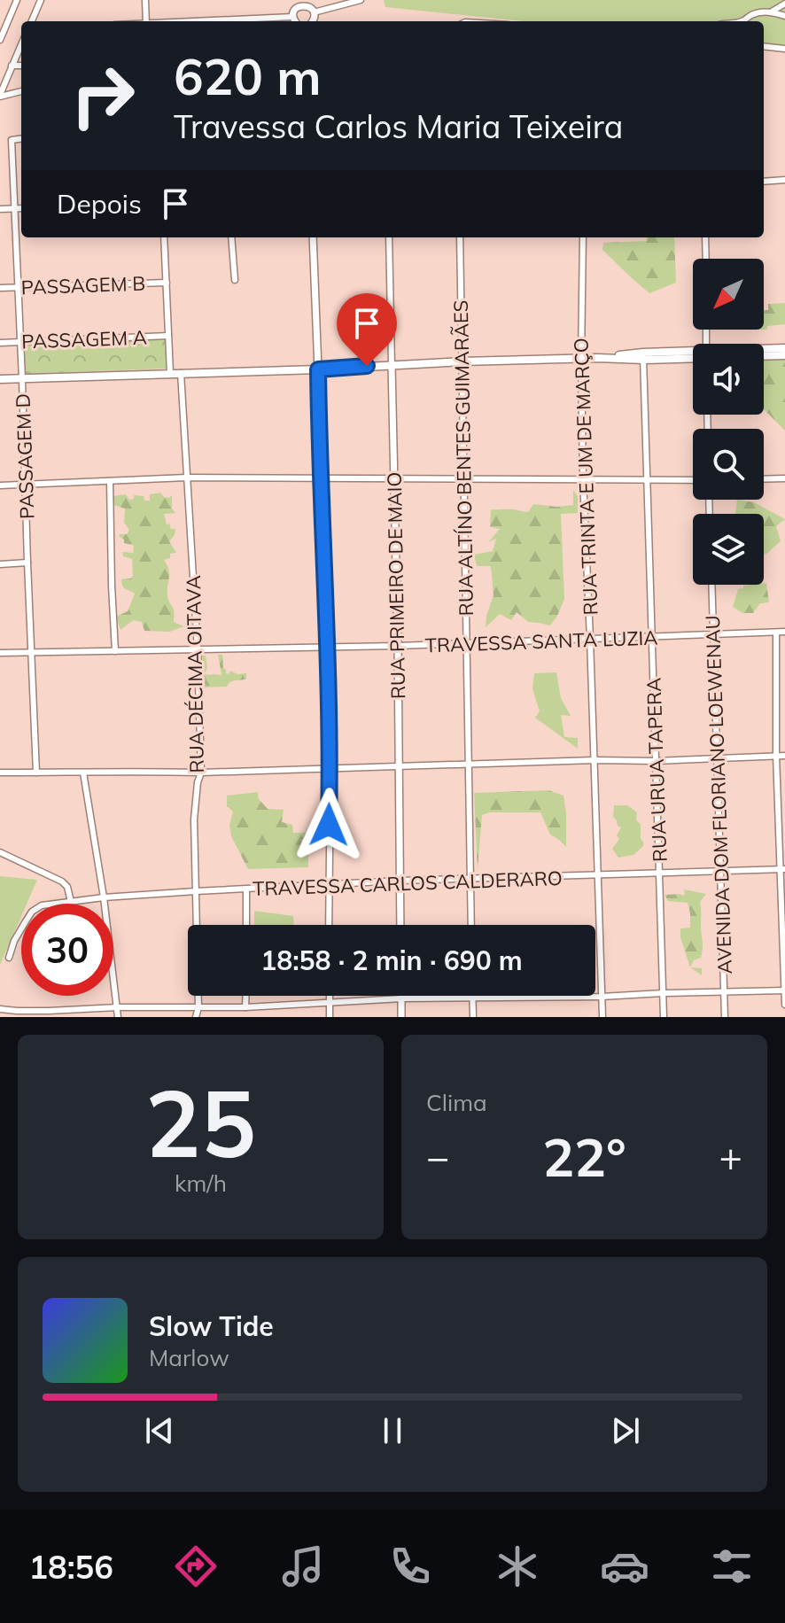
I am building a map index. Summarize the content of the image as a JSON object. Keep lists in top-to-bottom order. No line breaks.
{"streets":{"street":["PASSAGEM B","PASSAGEM A","PASSAGEM D","RUA ALTÍNO BENTES GUIMARÃES","RUA TRINTA E UM DE MARÇO","RUA PRIMEIRO DE MAIO","TRAVESSA SANTA LUZIA","RUA DÉCIMA OITAVA","RUA URUA TAPERA","AVENIDA DOM FLORIANO LOEWENAU","TRAVESSA CARLOS CALDERARO"]},"crossings":[["PASSAGEM B","PASSAGEM D"],["PASSAGEM A","PASSAGEM D"],["PASSAGEM D","TRAVESSA SANTA LUZIA"],["RUA ALTÍNO BENTES GUIMARÃES","TRAVESSA SANTA LUZIA"],["RUA ALTÍNO BENTES GUIMARÃES","TRAVESSA CARLOS CALDERARO"],["RUA TRINTA E UM DE MARÇO","TRAVESSA SANTA LUZIA"],["RUA TRINTA E UM DE MARÇO","TRAVESSA CARLOS CALDERARO"],["RUA PRIMEIRO DE MAIO","TRAVESSA SANTA LUZIA"],["RUA PRIMEIRO DE MAIO","TRAVESSA CARLOS CALDERARO"],["TRAVESSA SANTA LUZIA","RUA DÉCIMA OITAVA"],["TRAVESSA SANTA LUZIA","RUA URUA TAPERA"],["TRAVESSA SANTA LUZIA","AVENIDA DOM FLORIANO LOEWENAU"],["RUA DÉCIMA OITAVA","TRAVESSA CARLOS CALDERARO"],["RUA URUA TAPERA","TRAVESSA CARLOS CALDERARO"],["AVENIDA DOM FLORIANO LOEWENAU","TRAVESSA CARLOS CALDERARO"]],"north":"bottom left","page":{"turn":["620 m","Travessa Carlos Maria Teixeira"],"then":"Depois","limit":"30","trip":"18:58 · 2 min · 690 m","tile":[["25","km/h"],"Clima"],"heat":["−","22°","+"],"song":["Slow Tide","Marlow"],"tabs":"18:56"}}
